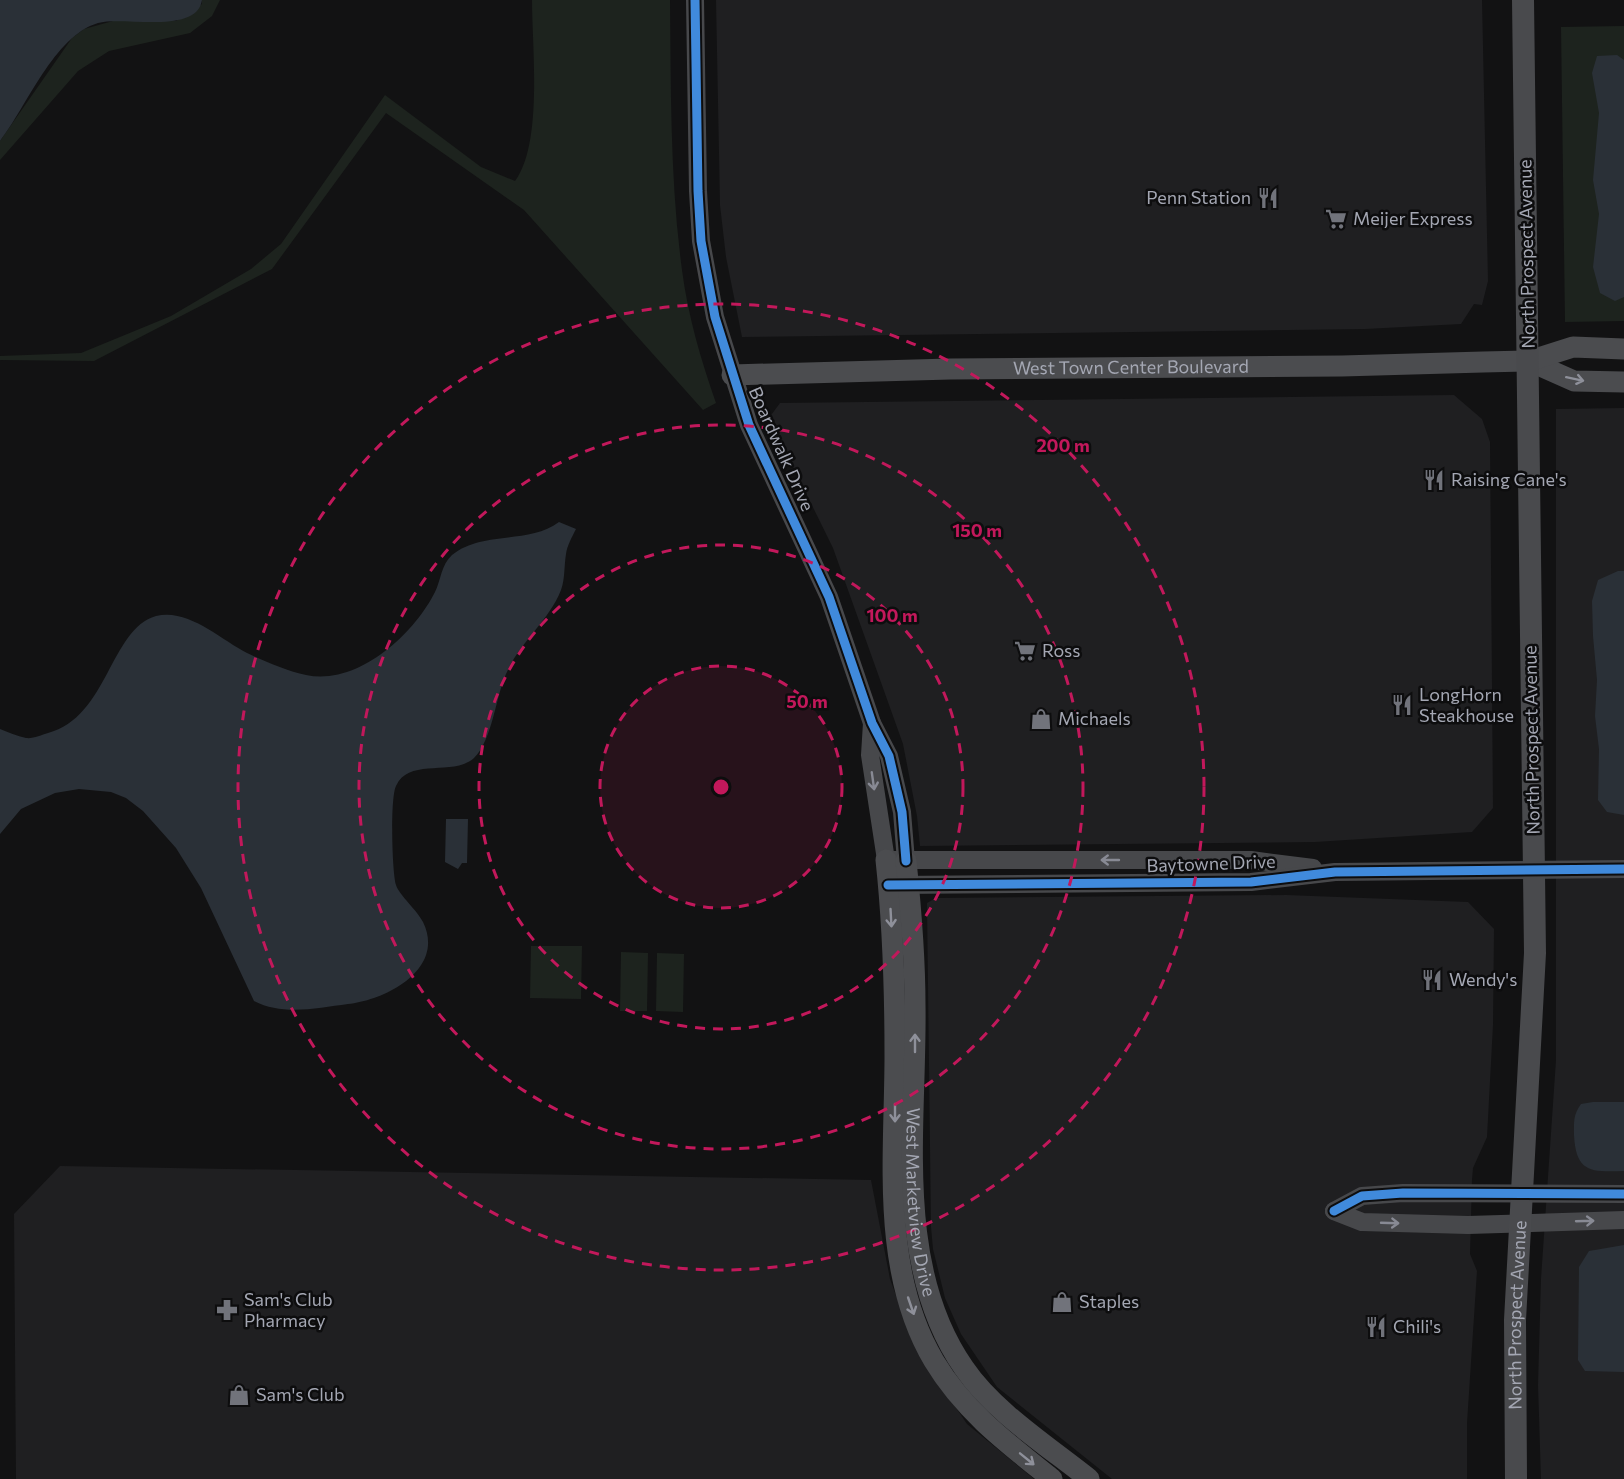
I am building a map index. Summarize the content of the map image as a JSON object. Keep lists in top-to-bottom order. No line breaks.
{"streets":{"main road":["North Prospect Avenue","West Town Center Boulevard","West Marketview Drive"],"street":["Boardwalk Drive","Baytowne Drive"]},"crossings":[["North Prospect Avenue","West Town Center Boulevard"],["North Prospect Avenue","Baytowne Drive"],["West Town Center Boulevard","Boardwalk Drive"],["Boardwalk Drive","Baytowne Drive"],["Boardwalk Drive","West Marketview Drive"],["Baytowne Drive","West Marketview Drive"]],"places":{"restaurant":["Penn Station","Raising Cane's","LongHorn Steakhouse","Wendy's","Chili's"],"supermarket":["Meijer Express","Ross"],"shop":["Michaels","Staples","Sam's Club"],"pharmacy":["Sam's Club Pharmacy"]},"rings":["200 m","150 m","100 m","50 m"]}
